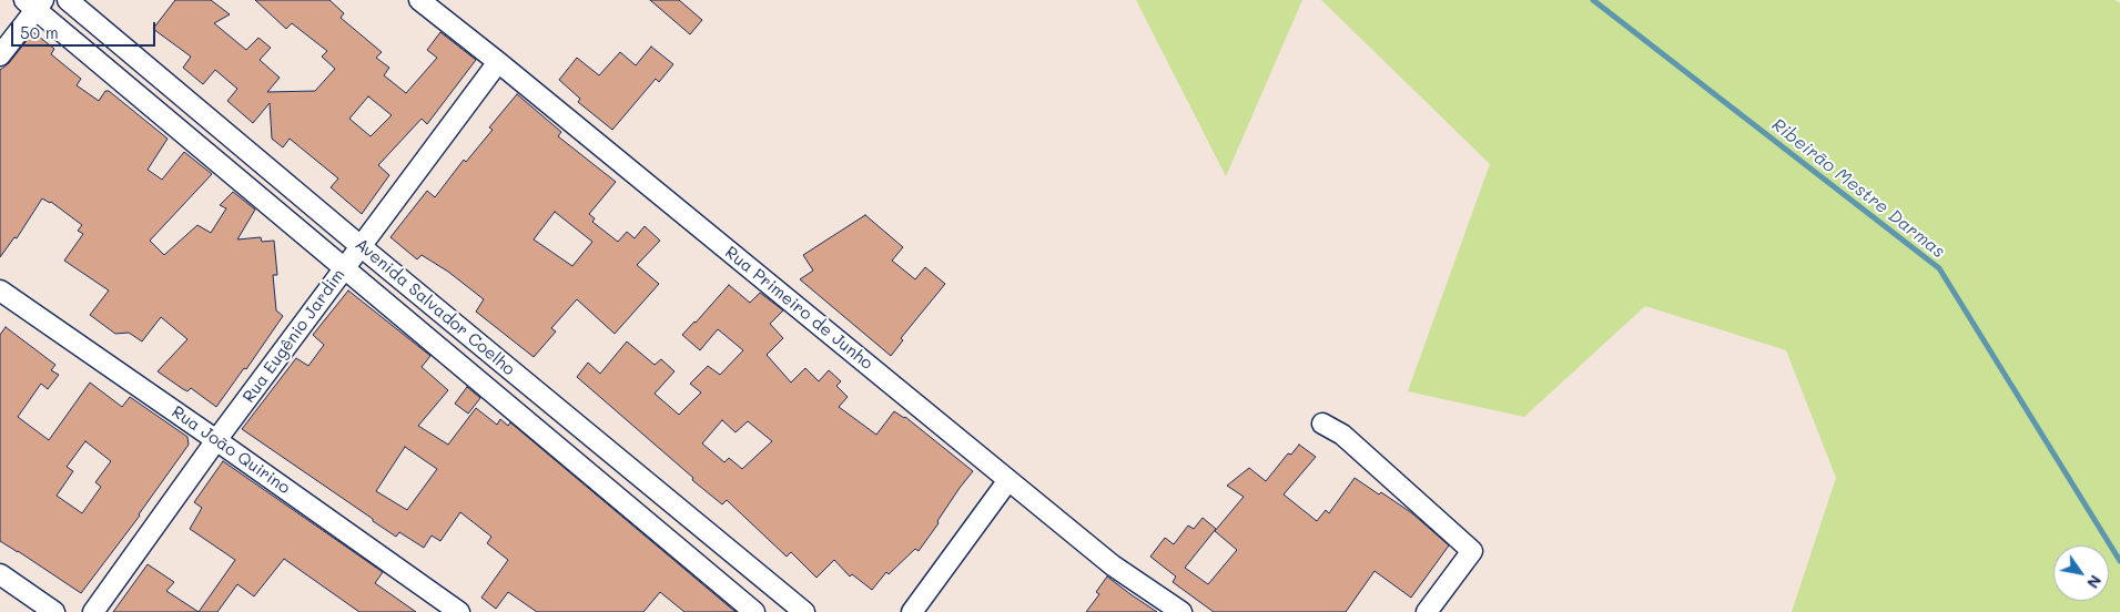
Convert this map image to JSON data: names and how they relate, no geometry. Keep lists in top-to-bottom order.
{
  "streets": {
    "street": [
      "Avenida Salvador Coelho",
      "Rua Primeiro de Junho",
      "Rua Eugênio Jardim",
      "Rua João Quirino"
    ]
  },
  "crossings": [
    ["Avenida Salvador Coelho", "Rua Eugênio Jardim"],
    ["Rua Primeiro de Junho", "Rua Eugênio Jardim"],
    ["Rua Eugênio Jardim", "Rua João Quirino"]
  ],
  "water": ["Ribeirão Mestre Darmas"],
  "scale_bar": "50 m",
  "north": "bottom right"
}
